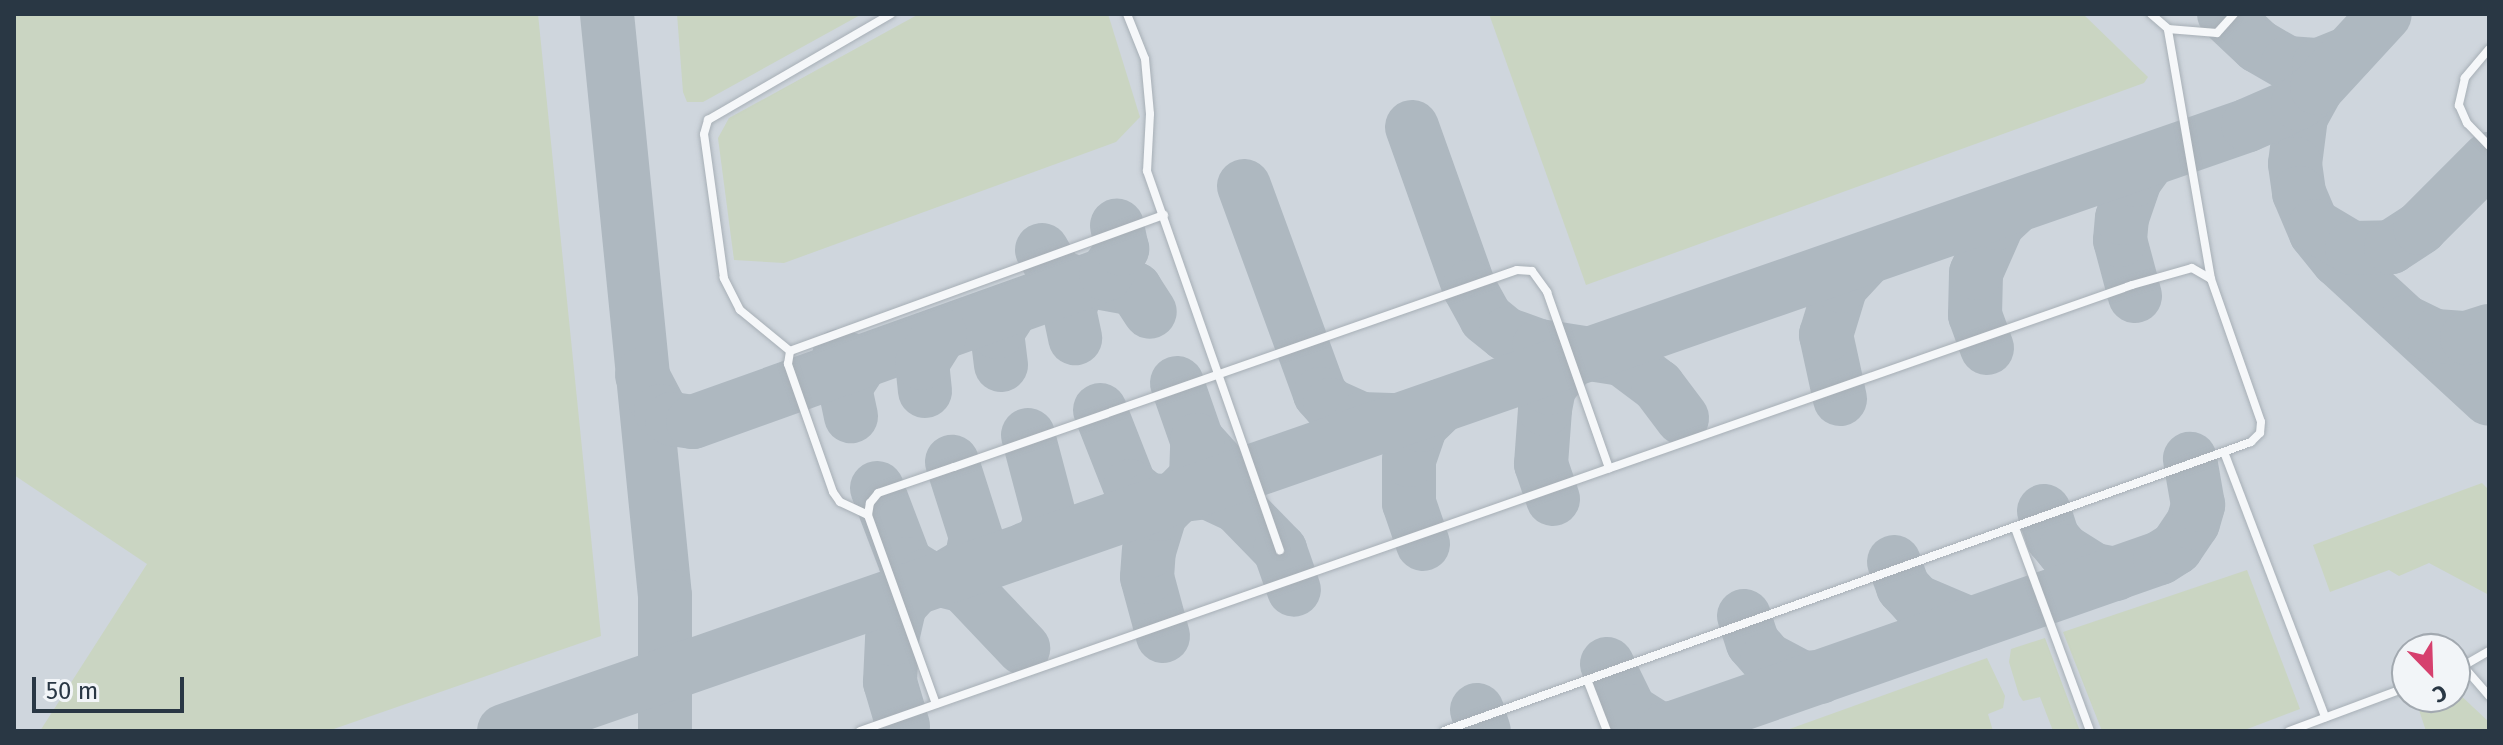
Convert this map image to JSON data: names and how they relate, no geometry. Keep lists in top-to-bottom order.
{
  "scale_bar": "50 m",
  "north": "bottom right"
}
